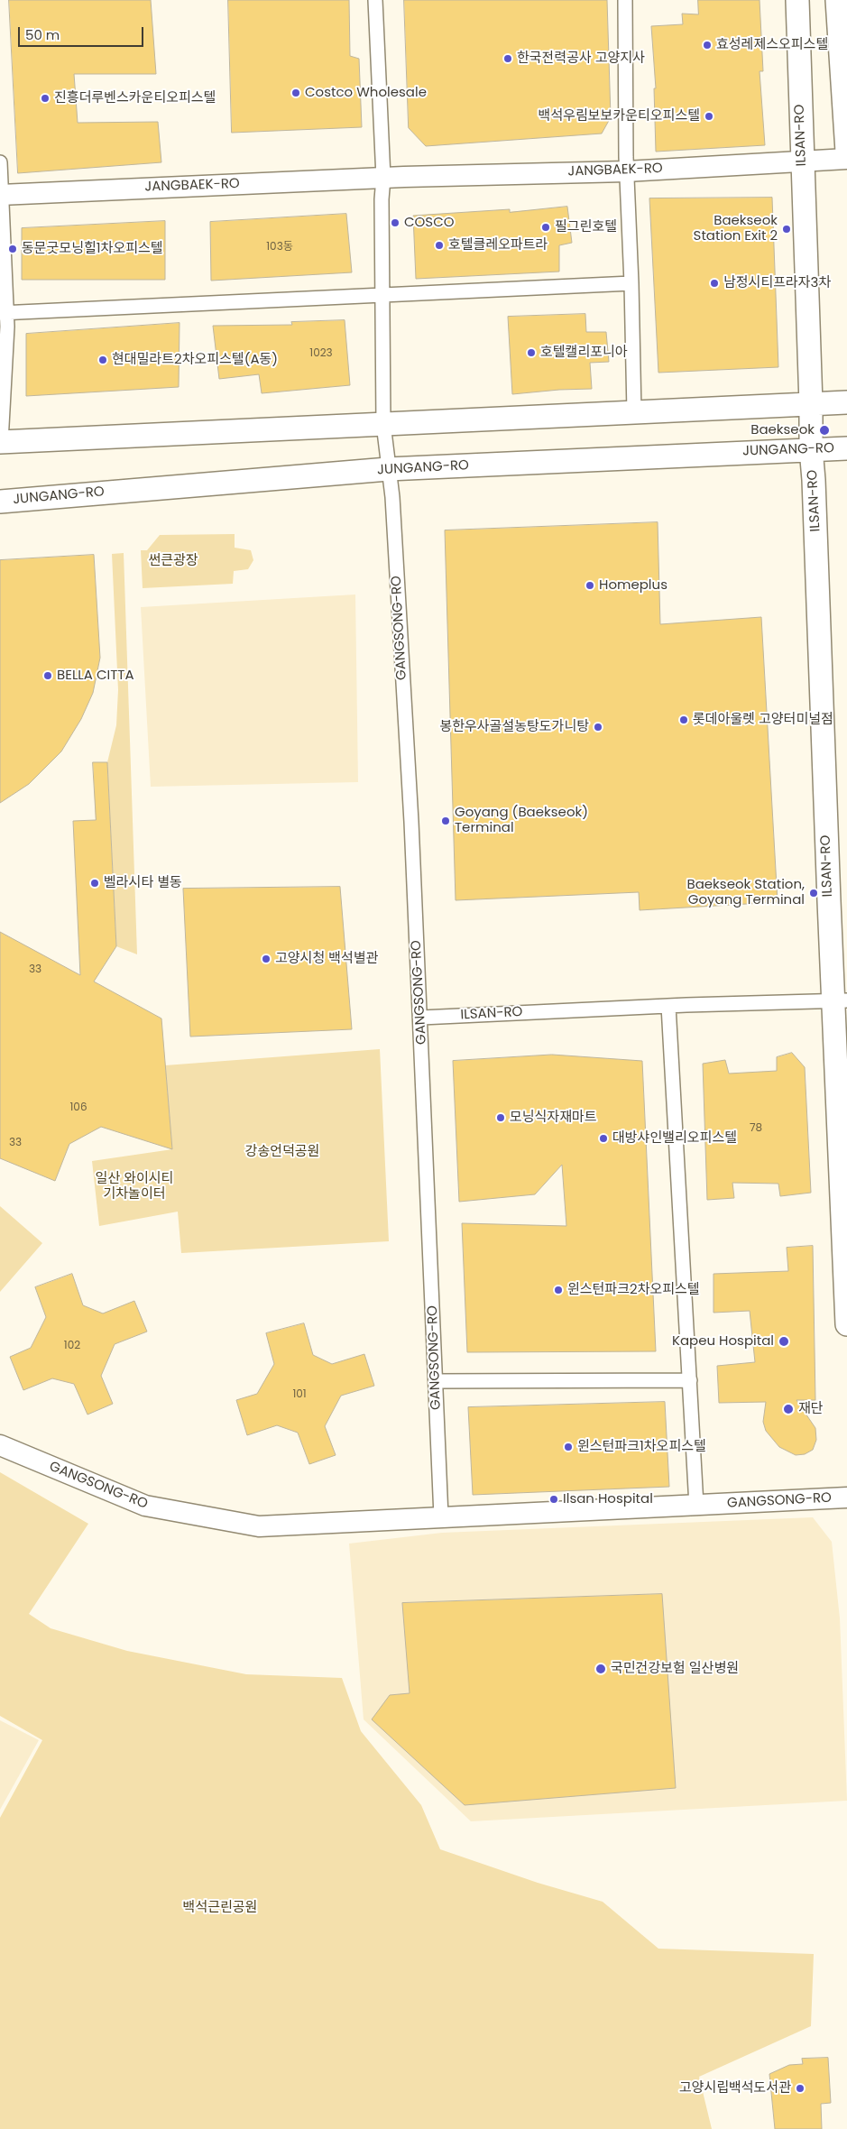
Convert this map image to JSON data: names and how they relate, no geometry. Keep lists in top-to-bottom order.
{
  "streets": {
    "main road": ["ILSAN-RO", "JUNGANG-RO"],
    "street": ["JANGBAEK-RO", "GANGSONG-RO"]
  },
  "crossings": [
    ["ILSAN-RO", "JANGBAEK-RO"],
    ["ILSAN-RO", "JUNGANG-RO"],
    ["ILSAN-RO", "GANGSONG-RO"],
    ["JUNGANG-RO", "GANGSONG-RO"]
  ],
  "parks": [
    "썬큰광장",
    "강송언덕공원",
    "일산 와이시티 기차놀이터",
    "백석근린공원"
  ],
  "places": [
    "효성레제스오피스텔",
    "한국전력공사 고양지사",
    "Costco Wholesale",
    "진흥더루벤스카운티오피스텔",
    "백석우림보보카운티오피스텔",
    "COSCO",
    "필그린호텔",
    "Baekseok Station Exit 2",
    "호텔클레오파트라",
    "동문굿모닝힐1차오피스텔",
    "남정시티프라자3차",
    "호텔캘리포니아",
    "현대밀라트2차오피스텔(A동)",
    "Baekseok",
    "Homeplus",
    "BELLA CITTA",
    "롯데아울렛 고양터미널점",
    "봉한우사골설농탕도가니탕",
    "Goyang (Baekseok) Terminal",
    "벨라시타 별동",
    "Baekseok Station, Goyang Terminal",
    "고양시청 백석별관",
    "모닝식자재마트",
    "대방샤인밸리오피스텔",
    "윈스턴파크2차오피스텔",
    "Kapeu Hospital",
    "재단",
    "윈스턴파크1차오피스텔",
    "Ilsan Hospital",
    "국민건강보험 일산병원",
    "고양시립백석도서관"
  ],
  "house_numbers": [
    "103동",
    "1023",
    "33",
    "106",
    "78",
    "33",
    "102",
    "101"
  ],
  "scale_bar": "50 m"
}
